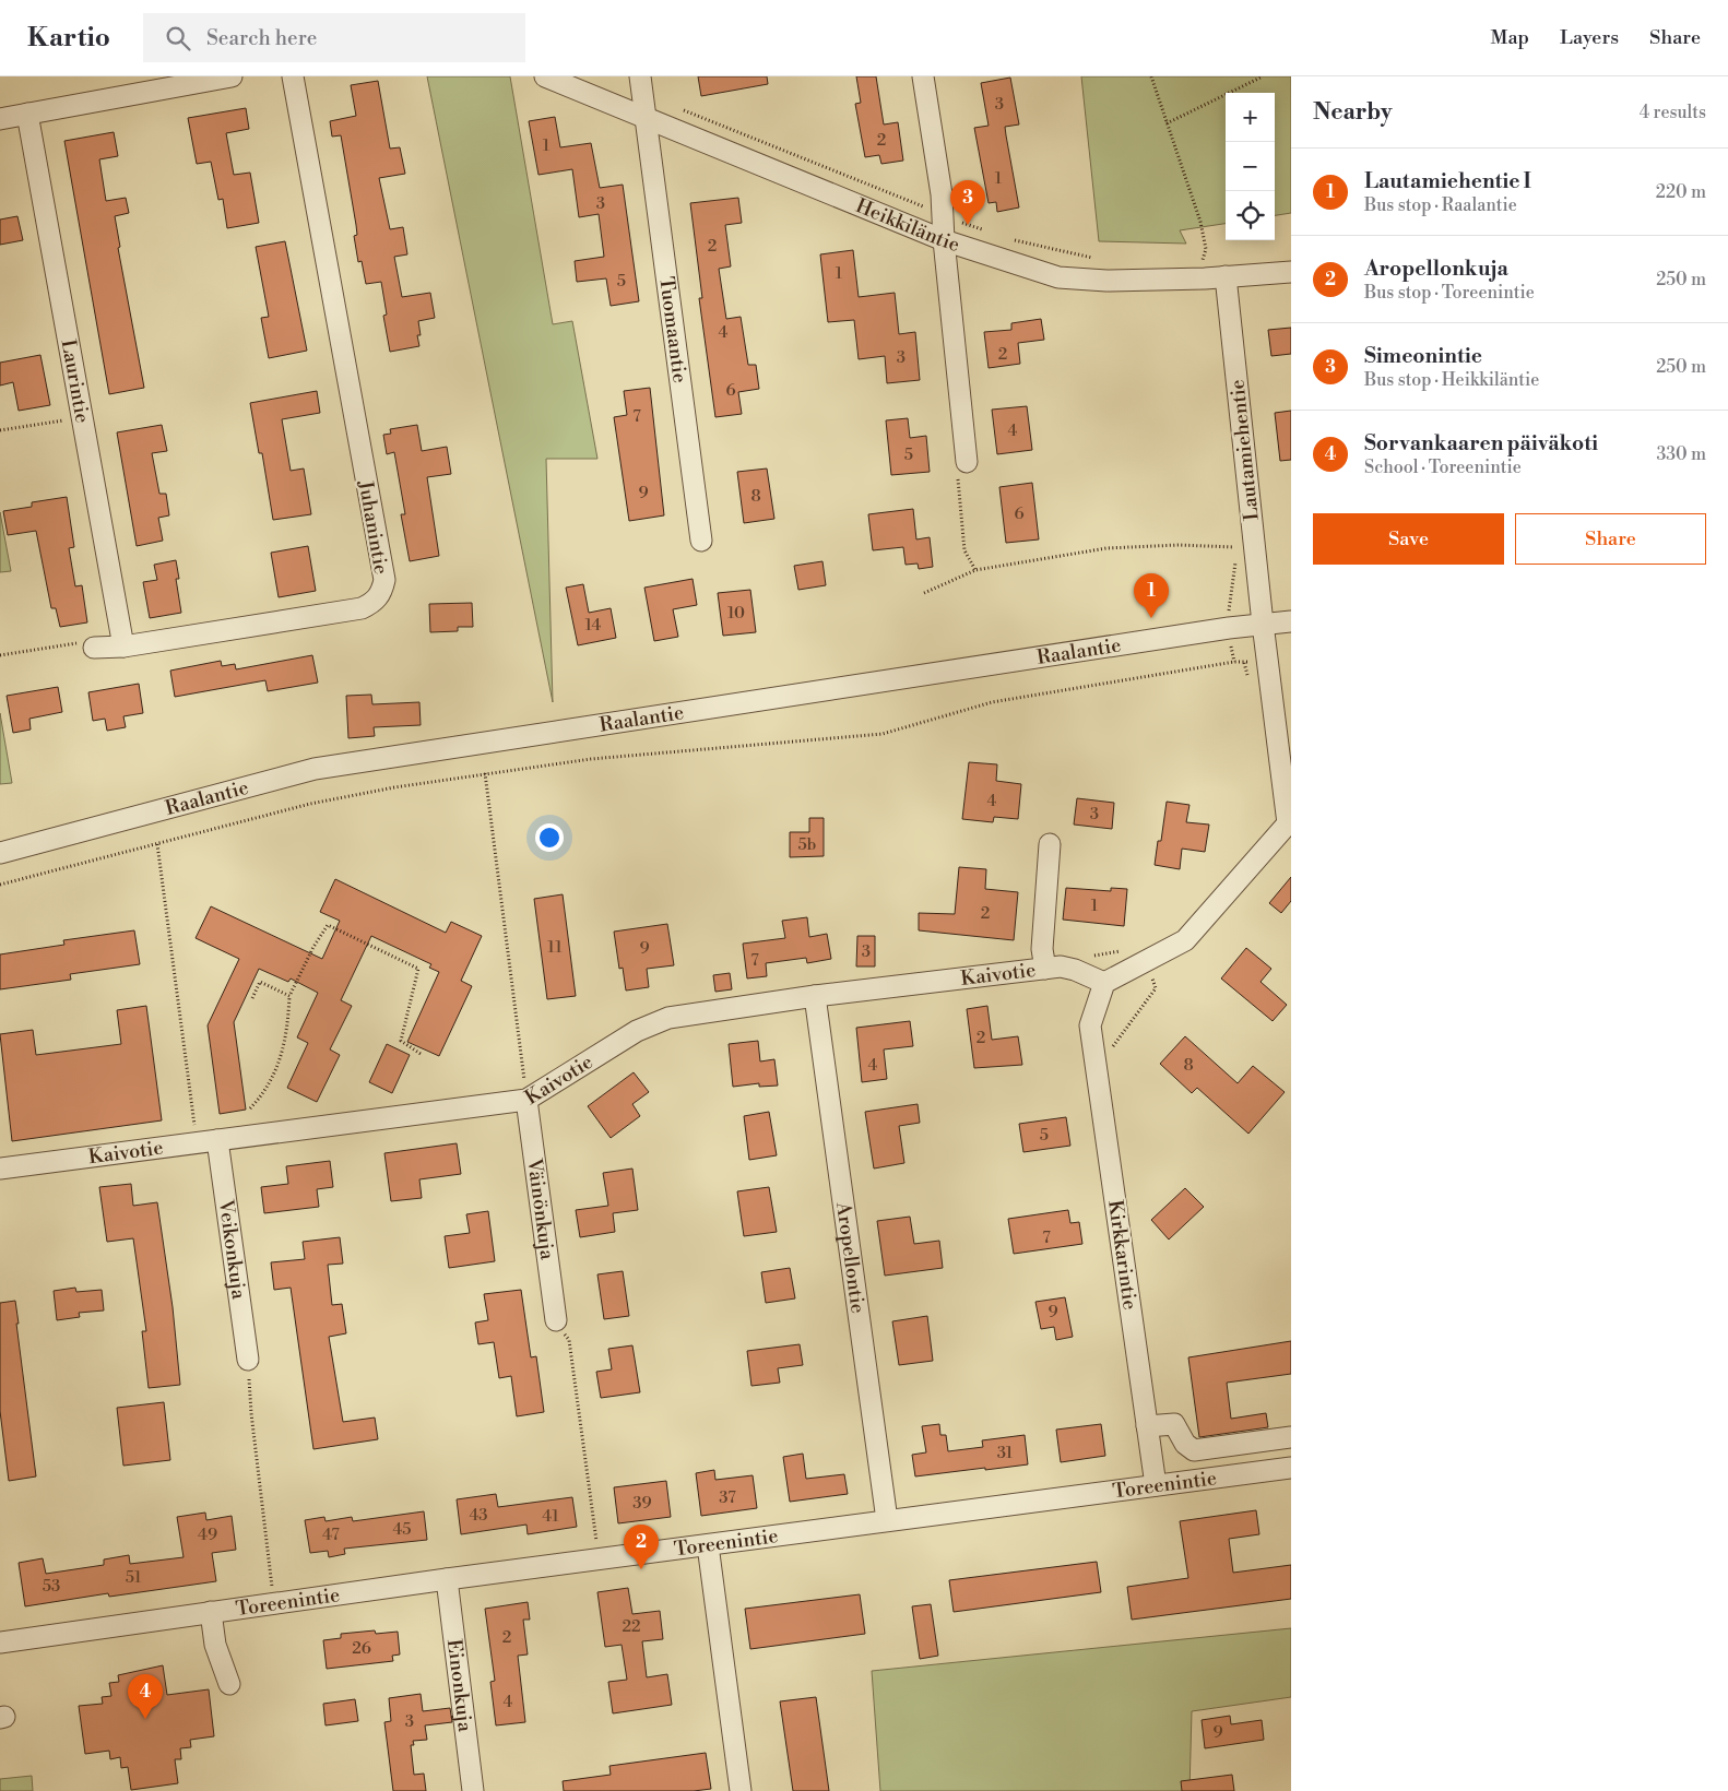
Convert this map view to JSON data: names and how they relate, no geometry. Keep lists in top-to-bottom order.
{
  "streets": {
    "street": [
      "Heikkiläntie",
      "Tuomaantie",
      "Laurintie",
      "Lautamiehentie",
      "Juhanintie",
      "Raalantie",
      "Kaivotie",
      "Väinönkuja",
      "Veikonkuja",
      "Kirkkarintie",
      "Aropellontie",
      "Toreenintie",
      "Einonkuja"
    ]
  },
  "crossings": [
    ["Heikkiläntie", "Tuomaantie"],
    ["Heikkiläntie", "Lautamiehentie"],
    ["Laurintie", "Juhanintie"],
    ["Lautamiehentie", "Raalantie"],
    ["Kaivotie", "Väinönkuja"],
    ["Kaivotie", "Veikonkuja"],
    ["Kaivotie", "Kirkkarintie"],
    ["Kaivotie", "Aropellontie"],
    ["Kirkkarintie", "Toreenintie"],
    ["Aropellontie", "Toreenintie"],
    ["Toreenintie", "Einonkuja"]
  ],
  "house_numbers": [
    "3",
    "2",
    "1",
    "1",
    "3",
    "2",
    "1",
    "5",
    "4",
    "2",
    "3",
    "6",
    "7",
    "4",
    "5",
    "9",
    "8",
    "6",
    "10",
    "14",
    "4",
    "3",
    "5b",
    "1",
    "2",
    "11",
    "9",
    "3",
    "7",
    "2",
    "4",
    "8",
    "5",
    "7",
    "9",
    "31",
    "37",
    "39",
    "43",
    "41",
    "45",
    "49",
    "47",
    "51",
    "53",
    "22",
    "2",
    "26",
    "4",
    "3",
    "9"
  ],
  "page": {
    "header": "Kartio",
    "search": "Search here",
    "nav": ["Map", "Layers", "Share"],
    "heading": ["Nearby", "4 results"],
    "map_buttons": ["+", "−"],
    "list": [
      {
        "mark": "1",
        "name": "Lautamiehentie I",
        "note": "Bus stop · Raalantie",
        "value": "220 m"
      },
      {
        "mark": "2",
        "name": "Aropellonkuja",
        "note": "Bus stop · Toreenintie",
        "value": "250 m"
      },
      {
        "mark": "3",
        "name": "Simeonintie",
        "note": "Bus stop · Heikkiläntie",
        "value": "250 m"
      },
      {
        "mark": "4",
        "name": "Sorvankaaren päiväkoti",
        "note": "School · Toreenintie",
        "value": "330 m"
      }
    ],
    "pins": [
      "3",
      "1",
      "2",
      "4"
    ],
    "buttons": ["Save", "Share"]
  }
}
